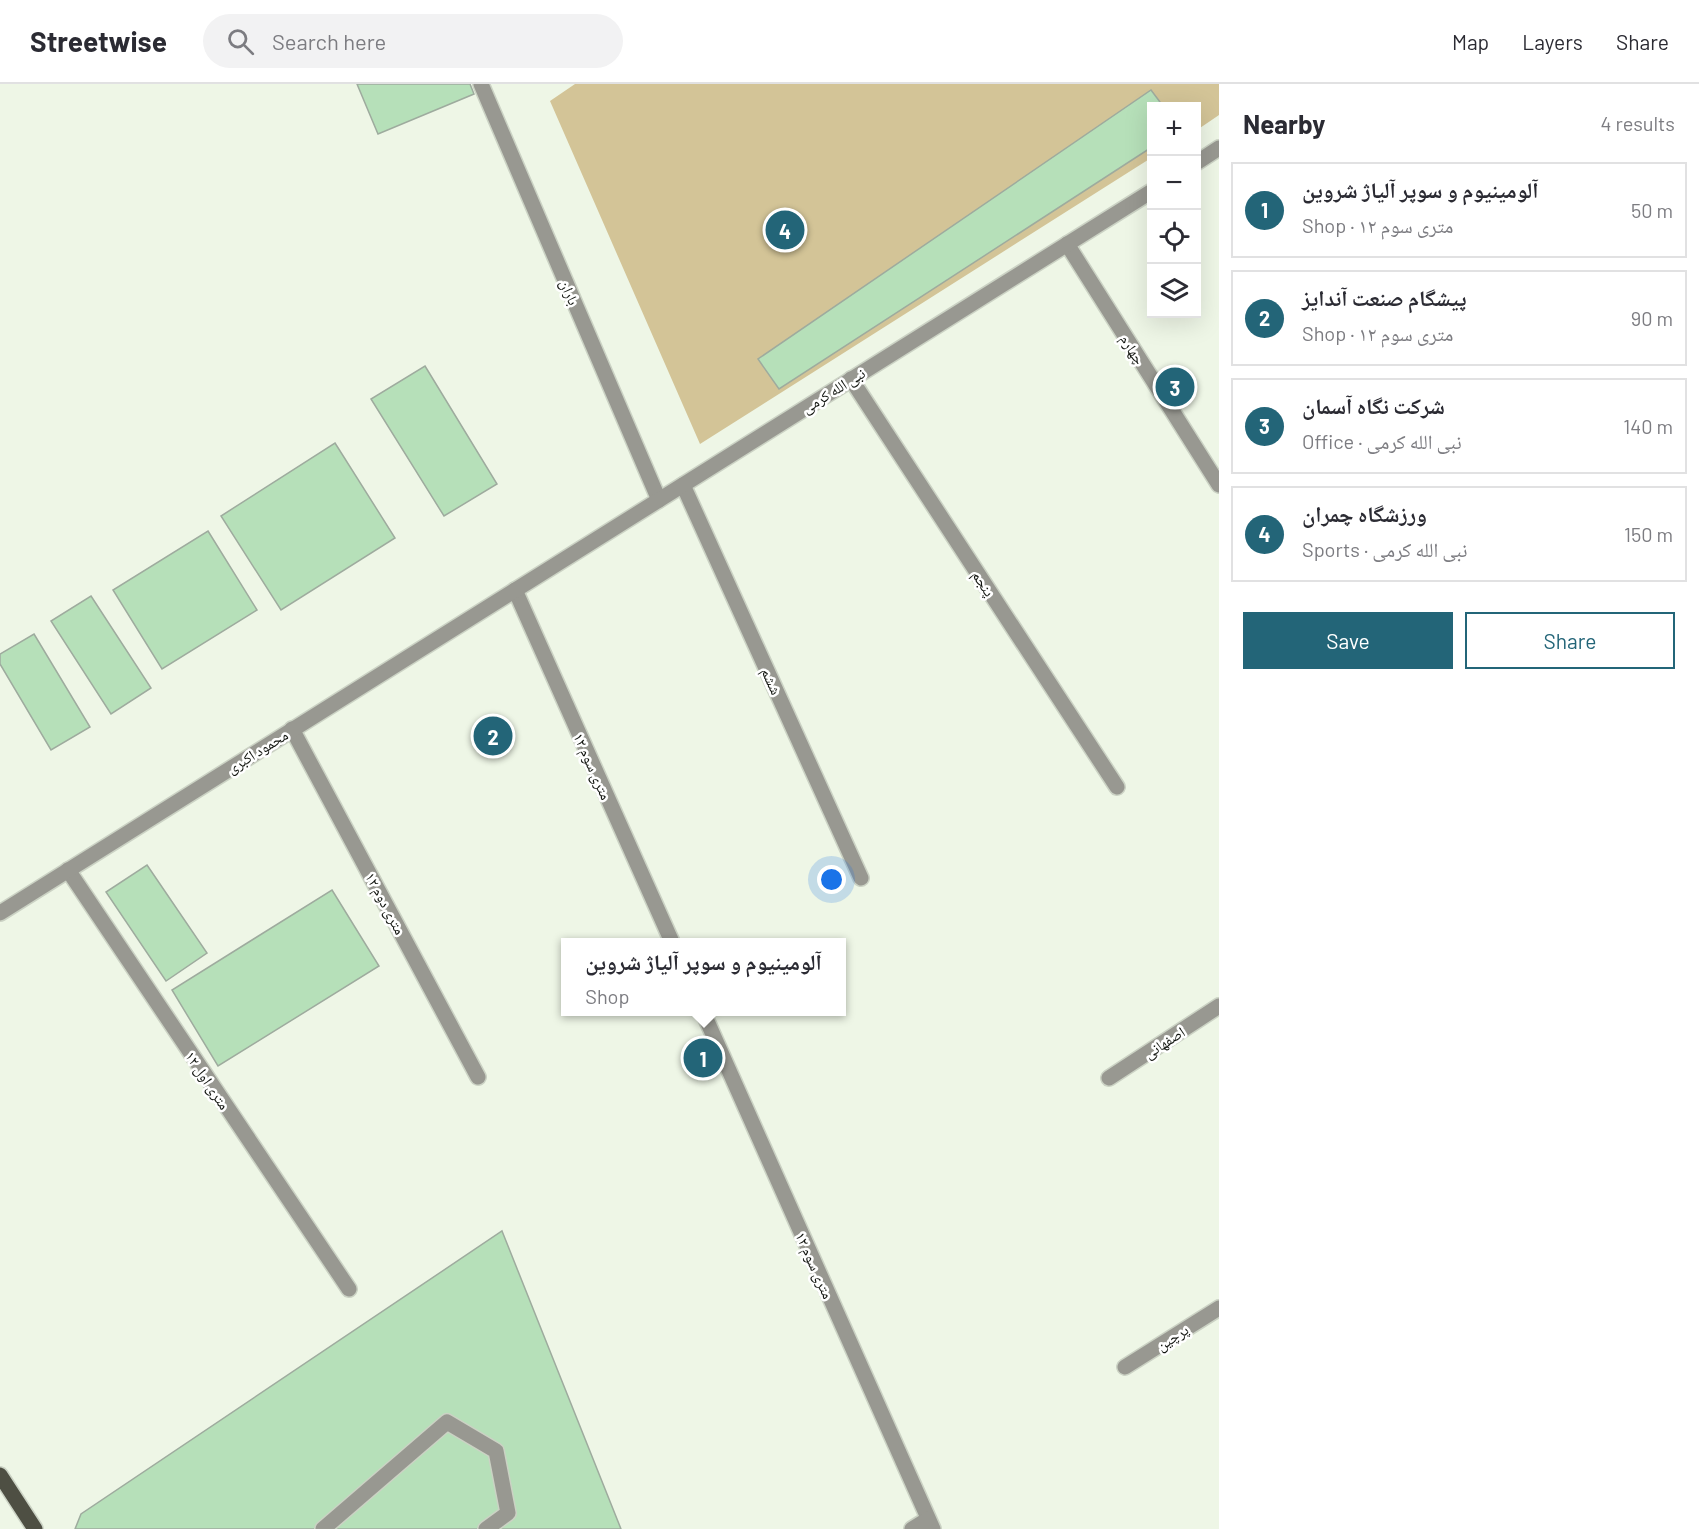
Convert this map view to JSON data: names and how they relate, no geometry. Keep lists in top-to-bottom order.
{
  "streets": {
    "street": [
      "باران",
      "چهارم",
      "نبی الله کرمی",
      "پنجم",
      "ششم",
      "محمود اکبری",
      "۱۲ متری سوم",
      "۱۲ متری دوم",
      "اصفهانی",
      "۱۲ متری اول",
      "پرچین"
    ]
  },
  "crossings": [
    ["باران", "نبی الله کرمی"],
    ["چهارم", "نبی الله کرمی"],
    ["نبی الله کرمی", "پنجم"],
    ["نبی الله کرمی", "ششم"],
    ["نبی الله کرمی", "محمود اکبری"],
    ["نبی الله کرمی", "۱۲ متری سوم"],
    ["محمود اکبری", "۱۲ متری سوم"],
    ["محمود اکبری", "۱۲ متری دوم"],
    ["محمود اکبری", "۱۲ متری اول"]
  ],
  "page": {
    "header": "Streetwise",
    "search": "Search here",
    "nav": ["Map", "Layers", "Share"],
    "heading": ["Nearby", "4 results"],
    "map_buttons": ["+", "−"],
    "list": [
      {
        "mark": "1",
        "name": "آلومینیوم و سوپر آلیاژ شروین",
        "note": "Shop · ۱۲ متری سوم",
        "value": "50 m"
      },
      {
        "mark": "2",
        "name": "پیشگام صنعت آندایز",
        "note": "Shop · ۱۲ متری سوم",
        "value": "90 m"
      },
      {
        "mark": "3",
        "name": "شرکت نگاه آسمان",
        "note": "Office · نبی الله کرمی",
        "value": "140 m"
      },
      {
        "mark": "4",
        "name": "ورزشگاه چمران",
        "note": "Sports · نبی الله کرمی",
        "value": "150 m"
      }
    ],
    "pins": [
      "4",
      "3",
      "2",
      "1"
    ],
    "buttons": ["Save", "Share"],
    "popup": ["آلومینیوم و سوپر آلیاژ شروین", "Shop"]
  }
}
